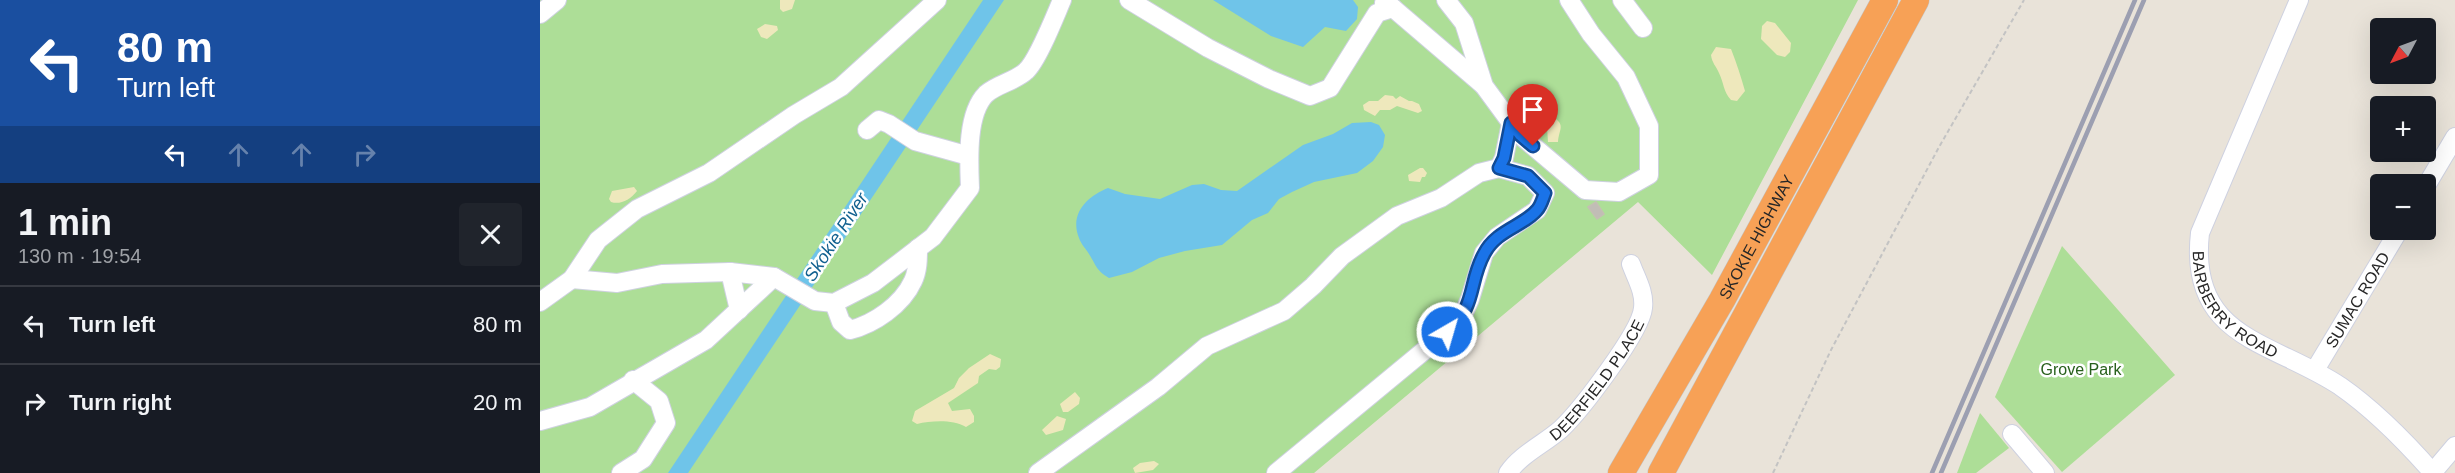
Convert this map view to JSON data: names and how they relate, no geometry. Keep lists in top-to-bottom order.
{
  "streets": {
    "highway": ["SKOKIE HIGHWAY"],
    "street": ["BARBERRY ROAD", "SUMAC ROAD", "DEERFIELD PLACE"]
  },
  "crossings": [
    ["BARBERRY ROAD", "SUMAC ROAD"]
  ],
  "water": ["Skokie River"],
  "parks": ["Grove Park"],
  "north": "bottom left",
  "page": {
    "turn": ["80 m", "Turn left"],
    "map_buttons": ["+", "−"],
    "heading": ["1 min", "130 m · 19:54"],
    "list": [
      {
        "name": "Turn left",
        "value": "80 m"
      },
      {
        "name": "Turn right",
        "value": "20 m"
      }
    ]
  }
}
